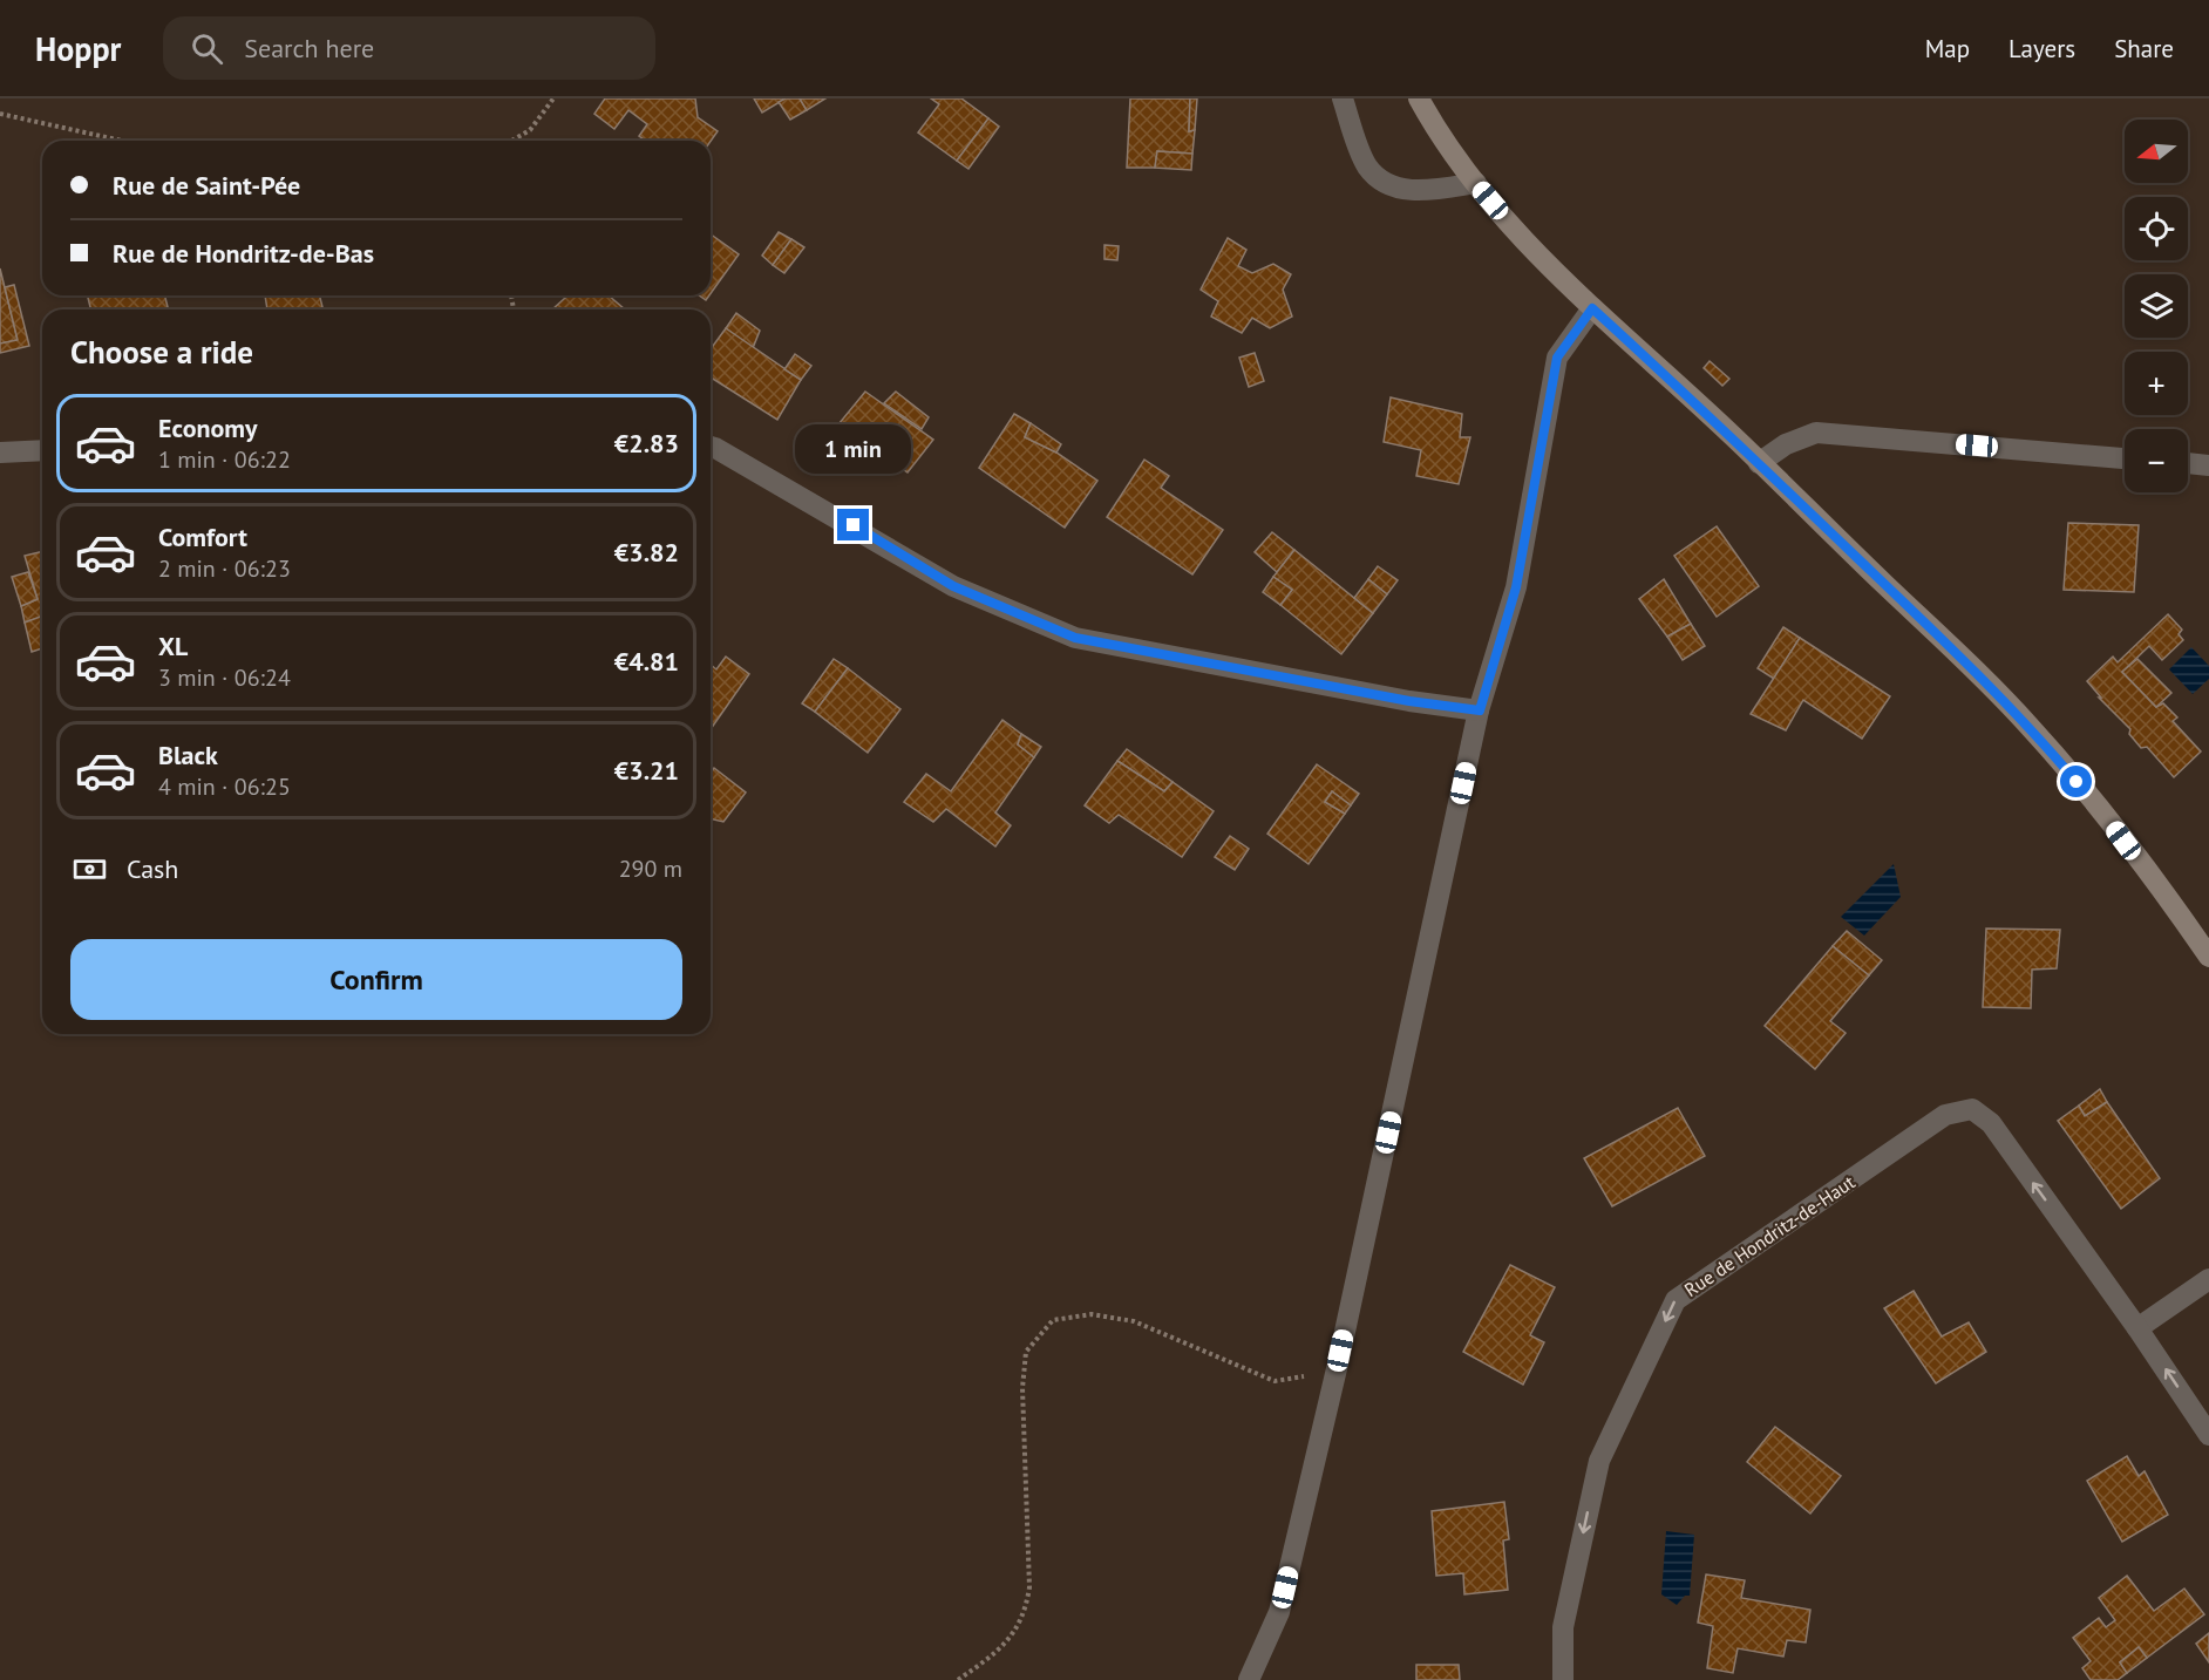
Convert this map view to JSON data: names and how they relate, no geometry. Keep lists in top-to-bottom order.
{
  "streets": {
    "street": ["Rue de Hondritz-de-Haut"]
  },
  "north": "left",
  "page": {
    "header": "Hoppr",
    "search": "Search here",
    "nav": ["Map", "Layers", "Share"],
    "map_buttons": ["+", "−"],
    "banner": ["Rue de Saint-Pée", "Rue de Hondritz-de-Bas"],
    "heading": "Choose a ride",
    "list": [
      {
        "name": "Economy",
        "note": "1 min · 06:22",
        "value": "€2.83"
      },
      {
        "name": "Comfort",
        "note": "2 min · 06:23",
        "value": "€3.82"
      },
      {
        "name": "XL",
        "note": "3 min · 06:24",
        "value": "€4.81"
      },
      {
        "name": "Black",
        "note": "4 min · 06:25",
        "value": "€3.21"
      }
    ],
    "bubble": "1 min",
    "pay": ["Cash", "290 m"],
    "buttons": "Confirm"
  }
}
